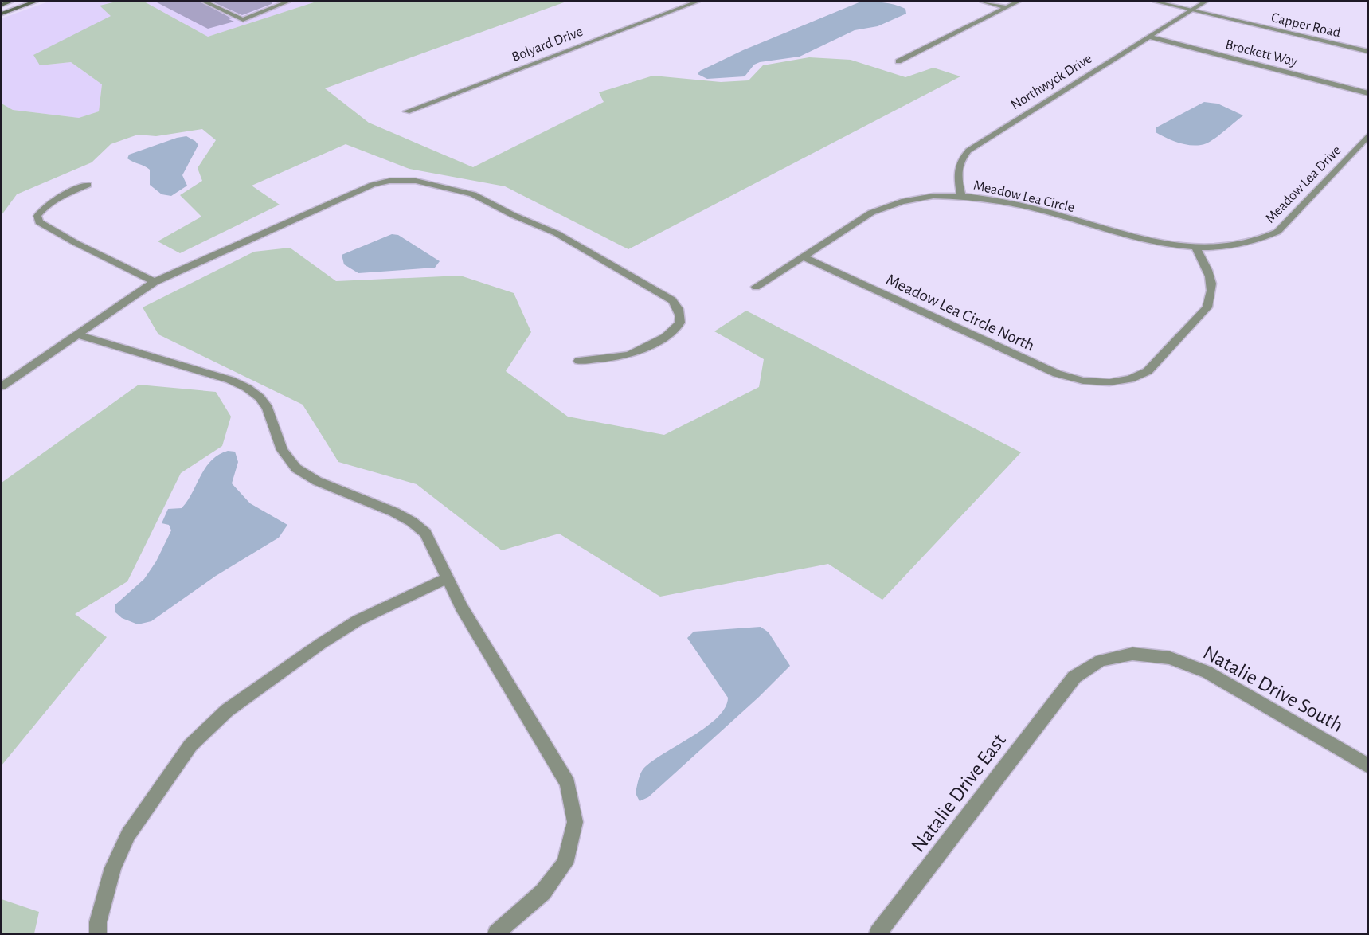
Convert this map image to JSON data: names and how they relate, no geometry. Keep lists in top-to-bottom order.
{
  "streets": {
    "street": [
      "Capper Road",
      "Bolyard Drive",
      "Brockett Way",
      "Northwyck Drive",
      "Meadow Lea Drive",
      "Meadow Lea Circle",
      "Meadow Lea Circle North",
      "Natalie Drive South",
      "Natalie Drive East"
    ]
  },
  "crossings": [
    ["Capper Road", "Northwyck Drive"],
    ["Brockett Way", "Northwyck Drive"],
    ["Northwyck Drive", "Meadow Lea Circle"],
    ["Meadow Lea Drive", "Meadow Lea Circle"],
    ["Meadow Lea Drive", "Meadow Lea Circle North"],
    ["Meadow Lea Circle", "Meadow Lea Circle North"],
    ["Natalie Drive South", "Natalie Drive East"]
  ]
}
